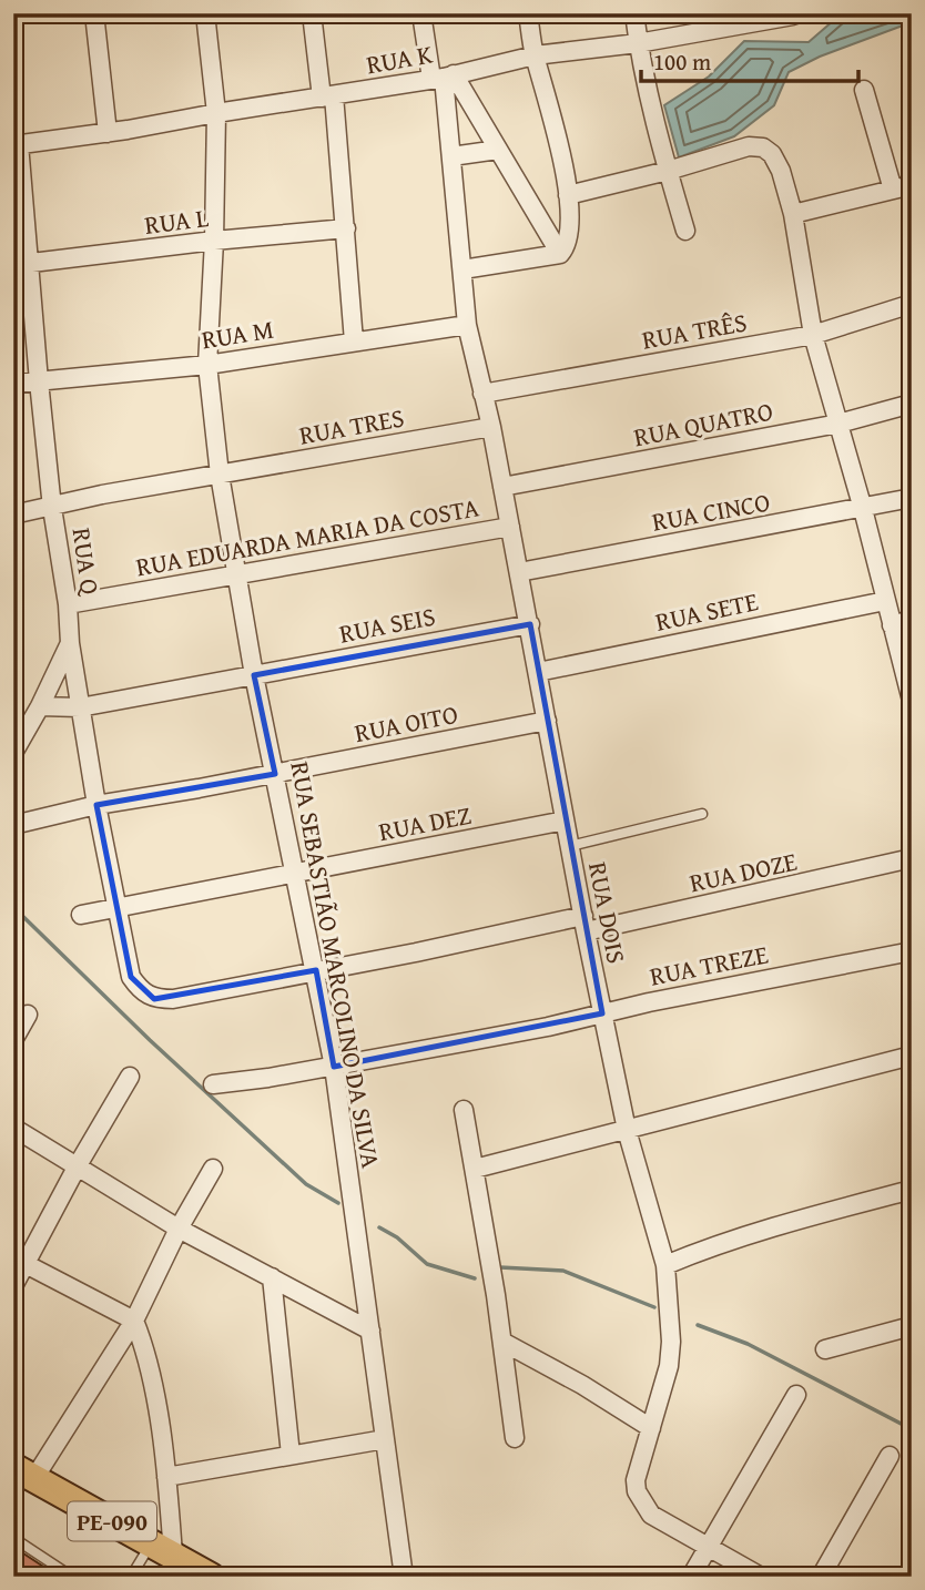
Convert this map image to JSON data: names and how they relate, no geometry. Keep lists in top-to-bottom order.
{
  "streets": {
    "main road": ["PE-090"],
    "street": [
      "RUA K",
      "RUA L",
      "RUA TRÊS",
      "RUA M",
      "RUA QUATRO",
      "RUA TRES",
      "RUA CINCO",
      "RUA EDUARDA MARIA DA COSTA",
      "RUA Q",
      "RUA SETE",
      "RUA SEIS",
      "RUA OITO",
      "RUA DEZ",
      "RUA DOZE",
      "RUA DOIS",
      "RUA SEBASTIÃO MARCOLINO DA SILVA",
      "RUA TREZE"
    ]
  },
  "crossings": [
    ["RUA K", "RUA Q"],
    ["RUA K", "RUA DOIS"],
    ["RUA K", "RUA SEBASTIÃO MARCOLINO DA SILVA"],
    ["RUA L", "RUA Q"],
    ["RUA L", "RUA SEBASTIÃO MARCOLINO DA SILVA"],
    ["RUA TRÊS", "RUA DOIS"],
    ["RUA M", "RUA Q"],
    ["RUA M", "RUA DOIS"],
    ["RUA M", "RUA SEBASTIÃO MARCOLINO DA SILVA"],
    ["RUA QUATRO", "RUA DOIS"],
    ["RUA TRES", "RUA Q"],
    ["RUA TRES", "RUA DOIS"],
    ["RUA TRES", "RUA SEBASTIÃO MARCOLINO DA SILVA"],
    ["RUA CINCO", "RUA DOIS"],
    ["RUA EDUARDA MARIA DA COSTA", "RUA Q"],
    ["RUA EDUARDA MARIA DA COSTA", "RUA DOIS"],
    ["RUA EDUARDA MARIA DA COSTA", "RUA SEBASTIÃO MARCOLINO DA SILVA"],
    ["RUA Q", "RUA SEIS"],
    ["RUA Q", "RUA OITO"],
    ["RUA Q", "RUA DEZ"],
    ["RUA Q", "RUA DOZE"],
    ["RUA SETE", "RUA DOIS"],
    ["RUA SEIS", "RUA DOIS"],
    ["RUA SEIS", "RUA SEBASTIÃO MARCOLINO DA SILVA"],
    ["RUA OITO", "RUA DOIS"],
    ["RUA OITO", "RUA SEBASTIÃO MARCOLINO DA SILVA"],
    ["RUA DEZ", "RUA DOIS"],
    ["RUA DEZ", "RUA SEBASTIÃO MARCOLINO DA SILVA"],
    ["RUA DOZE", "RUA DOIS"],
    ["RUA DOZE", "RUA SEBASTIÃO MARCOLINO DA SILVA"],
    ["RUA DOIS", "RUA TREZE"],
    ["RUA SEBASTIÃO MARCOLINO DA SILVA", "RUA TREZE"]
  ],
  "scale_bar": "100 m"
}
